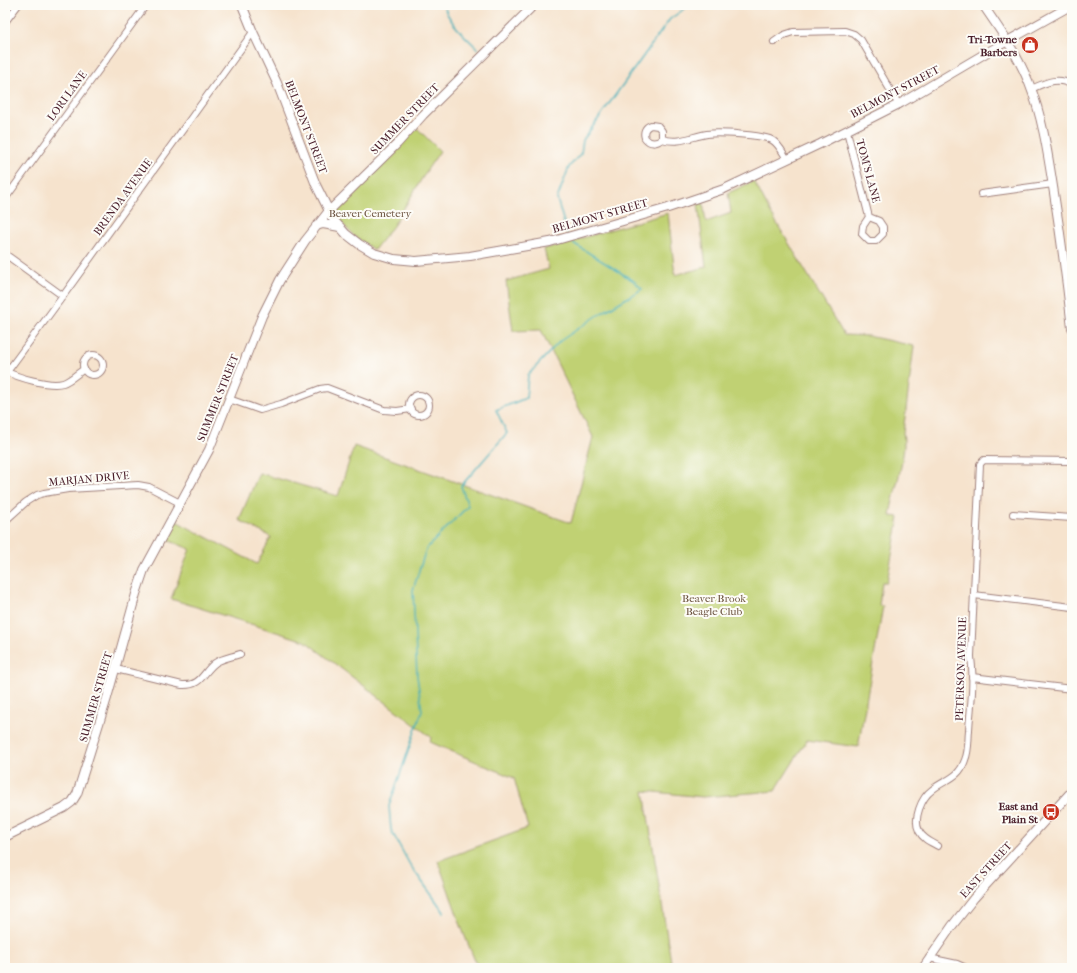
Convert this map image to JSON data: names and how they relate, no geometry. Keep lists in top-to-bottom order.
{
  "streets": {
    "main road": ["BELMONT STREET", "SUMMER STREET", "EAST STREET"],
    "street": [
      "LORI LANE",
      "TOM'S LANE",
      "BRENDA AVENUE",
      "MARJAN DRIVE",
      "PETERSON AVENUE"
    ]
  },
  "crossings": [
    ["BELMONT STREET", "SUMMER STREET"],
    ["BELMONT STREET", "TOM'S LANE"],
    ["BELMONT STREET", "BRENDA AVENUE"],
    ["SUMMER STREET", "MARJAN DRIVE"]
  ],
  "parks": ["Beaver Cemetery", "Beaver Brook Beagle Club"],
  "places": {
    "shop": ["Tri-Towne Barbers"],
    "bus stop": ["East and Plain St"]
  }
}
